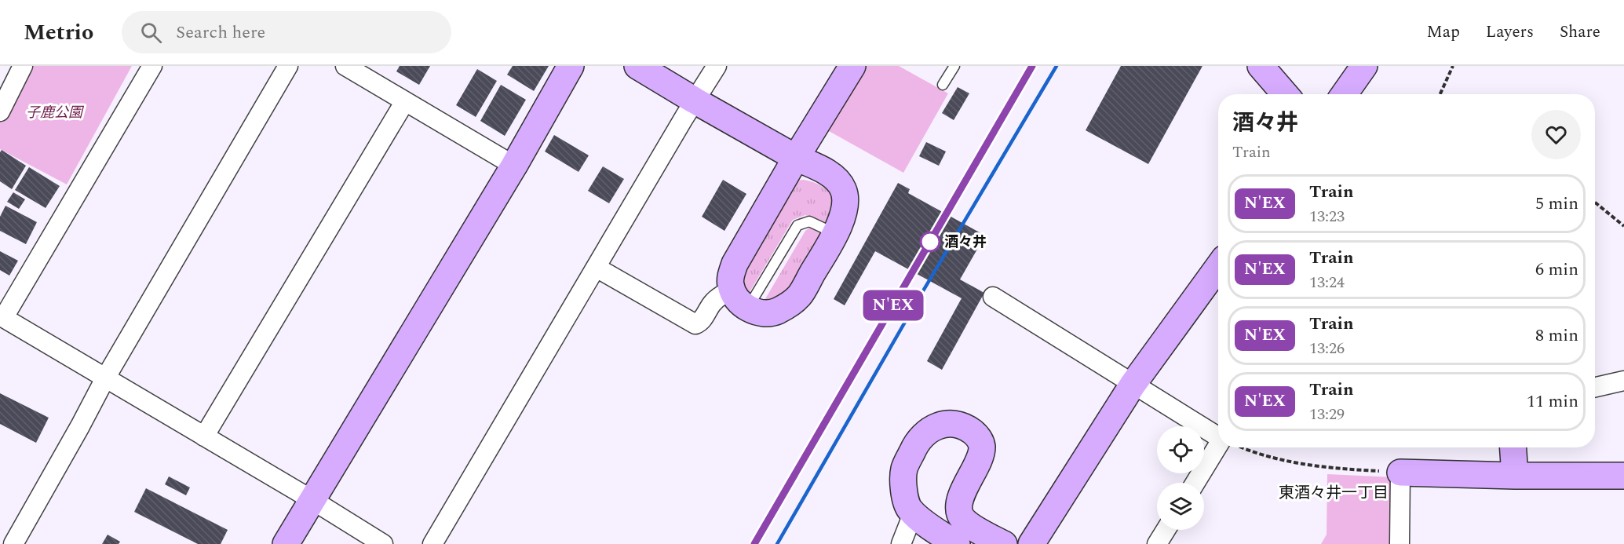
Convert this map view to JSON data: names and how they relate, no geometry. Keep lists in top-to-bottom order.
{
  "districts": ["東酒々井一丁目"],
  "parks": ["子鹿公園"],
  "places": ["酒々井"],
  "page": {
    "header": "Metrio",
    "search": "Search here",
    "nav": ["Map", "Layers", "Share"],
    "on_map": "N'EX",
    "heading": ["酒々井", "Train"],
    "list": [
      {
        "mark": "N'EX",
        "name": "Train",
        "note": "13:23",
        "value": "5 min"
      },
      {
        "mark": "N'EX",
        "name": "Train",
        "note": "13:24",
        "value": "6 min"
      },
      {
        "mark": "N'EX",
        "name": "Train",
        "note": "13:26",
        "value": "8 min"
      },
      {
        "mark": "N'EX",
        "name": "Train",
        "note": "13:29",
        "value": "11 min"
      }
    ]
  }
}
